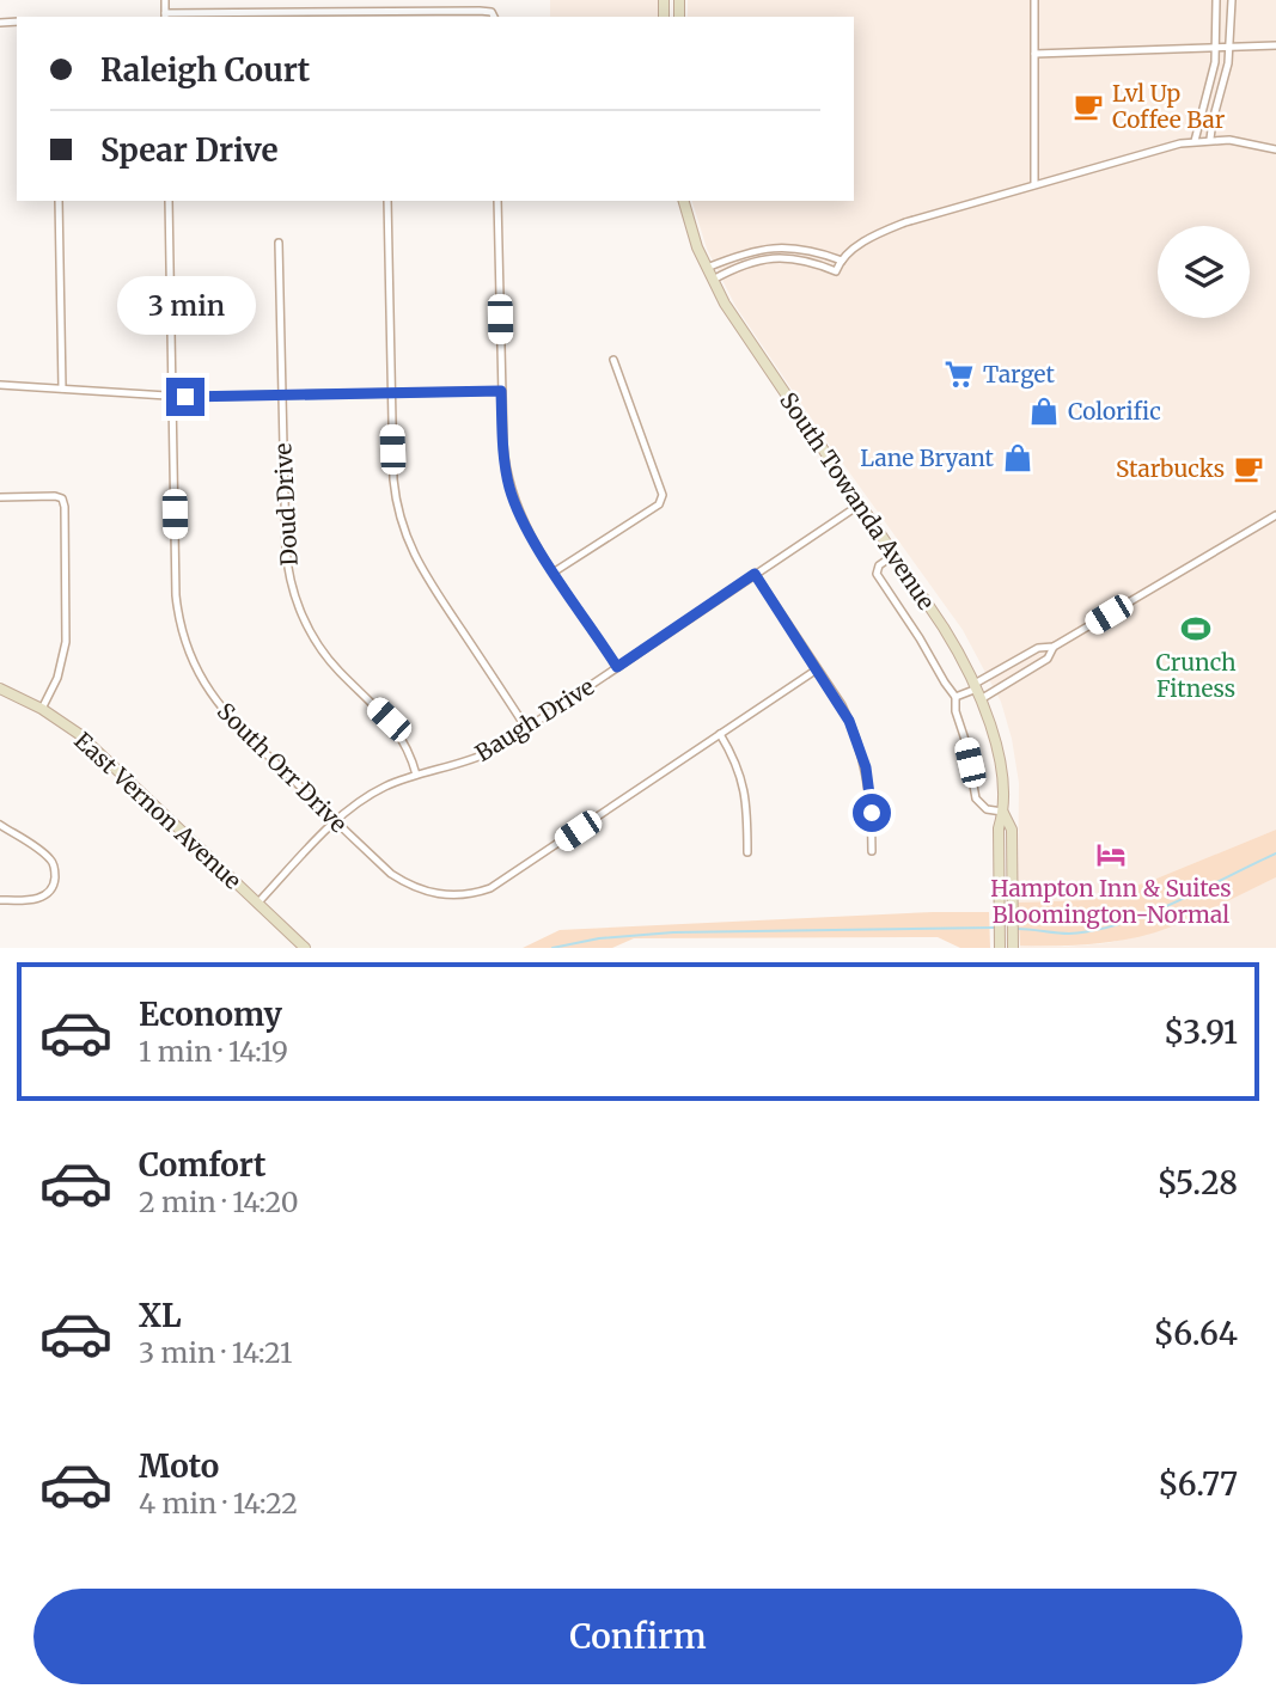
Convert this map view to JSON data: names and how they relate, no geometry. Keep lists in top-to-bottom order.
{
  "streets": {
    "main road": ["South Towanda Avenue", "East Vernon Avenue"],
    "street": ["Doud Drive", "Baugh Drive", "South Orr Drive"]
  },
  "crossings": [
    ["South Towanda Avenue", "Baugh Drive"],
    ["Doud Drive", "Baugh Drive"],
    ["Baugh Drive", "South Orr Drive"],
    ["Baugh Drive", "East Vernon Avenue"]
  ],
  "places": {
    "cafe": ["Lvl Up Coffee Bar", "Starbucks"],
    "supermarket": ["Target"],
    "shop": ["Colorific", "Lane Bryant"],
    "sports": ["Crunch Fitness"],
    "hotel": ["Hampton Inn & Suites Bloomington-Normal"]
  },
  "page": {
    "banner": ["Raleigh Court", "Spear Drive"],
    "bubble": "3 min",
    "list": [
      {
        "name": "Economy",
        "note": "1 min · 14:19",
        "value": "$3.91"
      },
      {
        "name": "Comfort",
        "note": "2 min · 14:20",
        "value": "$5.28"
      },
      {
        "name": "XL",
        "note": "3 min · 14:21",
        "value": "$6.64"
      },
      {
        "name": "Moto",
        "note": "4 min · 14:22",
        "value": "$6.77"
      }
    ],
    "buttons": "Confirm"
  }
}
